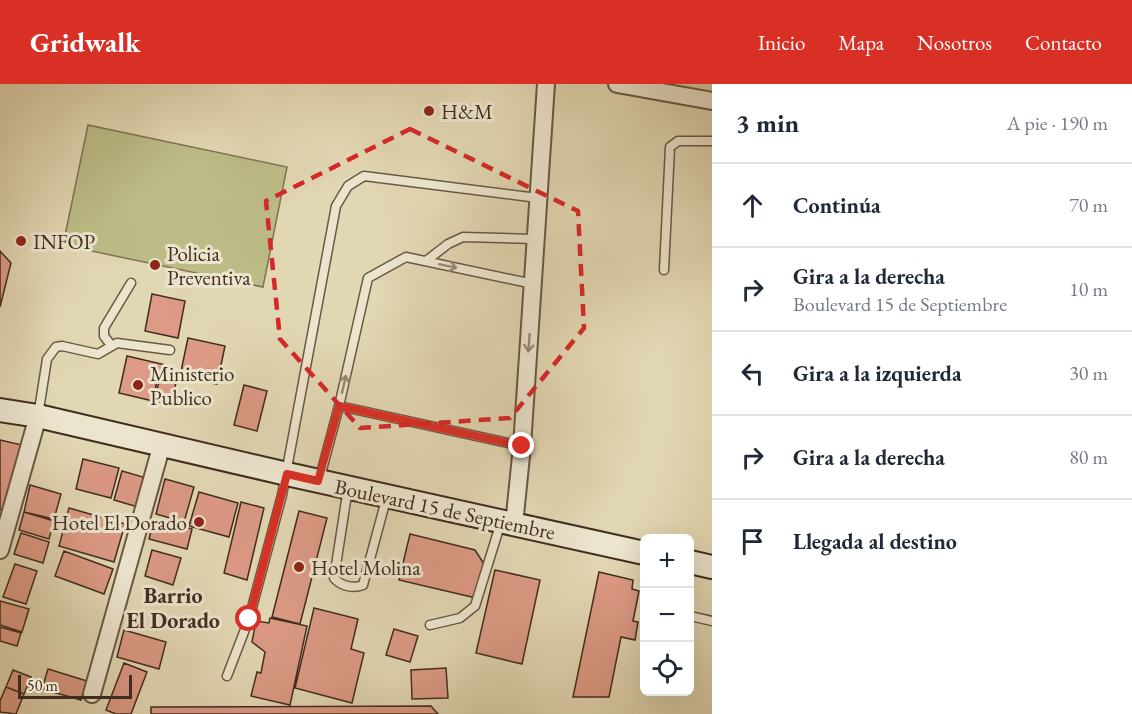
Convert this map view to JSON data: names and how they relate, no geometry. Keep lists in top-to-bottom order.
{
  "streets": {
    "street": ["Boulevard 15 de Septiembre"]
  },
  "districts": ["Barrio El Dorado"],
  "places": [
    "H&M",
    "INFOP",
    "Policia Preventiva",
    "Ministerio Publico",
    "Hotel El Dorado",
    "Hotel Molina"
  ],
  "scale_bar": "50 m",
  "page": {
    "header": "Gridwalk",
    "nav": [
      "Inicio",
      "Mapa",
      "Nosotros",
      "Contacto"
    ],
    "heading": ["3 min", "A pie · 190 m"],
    "list": [
      ["Continúa", "70 m"],
      ["Gira a la derecha", "Boulevard 15 de Septiembre", "10 m"],
      ["Gira a la izquierda", "30 m"],
      ["Gira a la derecha", "80 m"],
      "Llegada al destino"
    ],
    "map_buttons": ["+", "−"],
    "scale": "50 m"
  }
}
